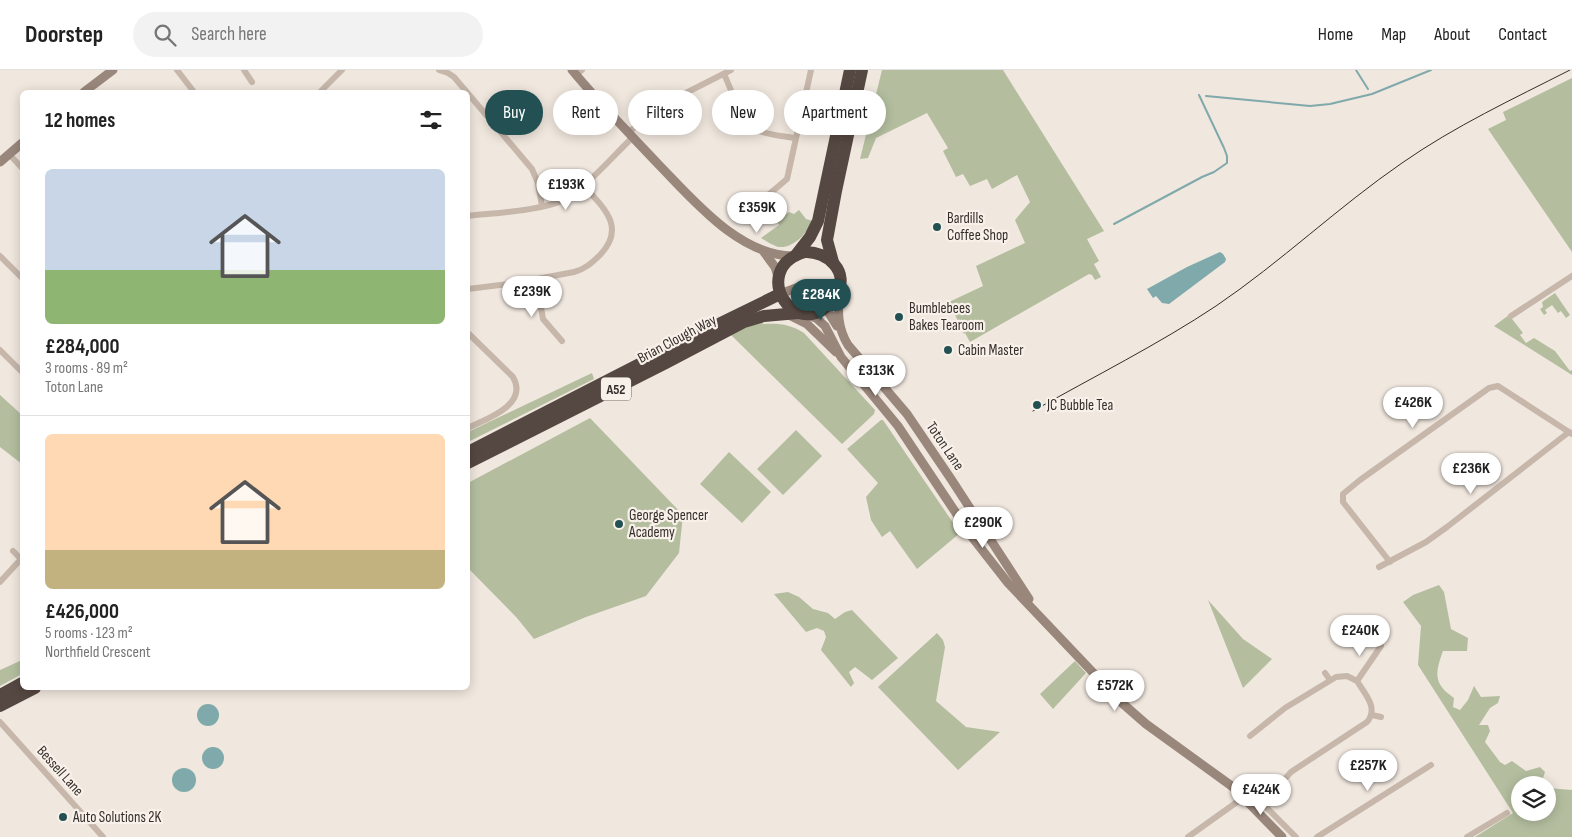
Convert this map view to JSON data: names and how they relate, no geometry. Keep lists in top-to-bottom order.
{
  "streets": {
    "highway": ["Brian Clough Way", "A52"],
    "main road": ["Toton Lane"],
    "street": ["Bessell Lane"]
  },
  "crossings": [
    ["Brian Clough Way", "Toton Lane"]
  ],
  "places": [
    "Bardills Coffee Shop",
    "Bumblebees Bakes Tearoom",
    "Cabin Master",
    "JC Bubble Tea",
    "George Spencer Academy",
    "Auto Solutions 2K"
  ],
  "page": {
    "header": "Doorstep",
    "search": "Search here",
    "nav": [
      "Home",
      "Map",
      "About",
      "Contact"
    ],
    "chip": [
      "Buy",
      "Rent",
      "Filters",
      "New",
      "Apartment"
    ],
    "heading": "12 homes",
    "list": [
      {
        "name": "£284,000",
        "note": "3 rooms · 89 m² · Toton Lane"
      },
      {
        "name": "£426,000",
        "note": "5 rooms · 123 m² · Northfield Crescent"
      }
    ],
    "price": [
      "£193K",
      "£359K",
      "£239K",
      "£284K",
      "£313K",
      "£426K",
      "£236K",
      "£290K",
      "£240K",
      "£572K",
      "£257K",
      "£424K"
    ]
  }
}
